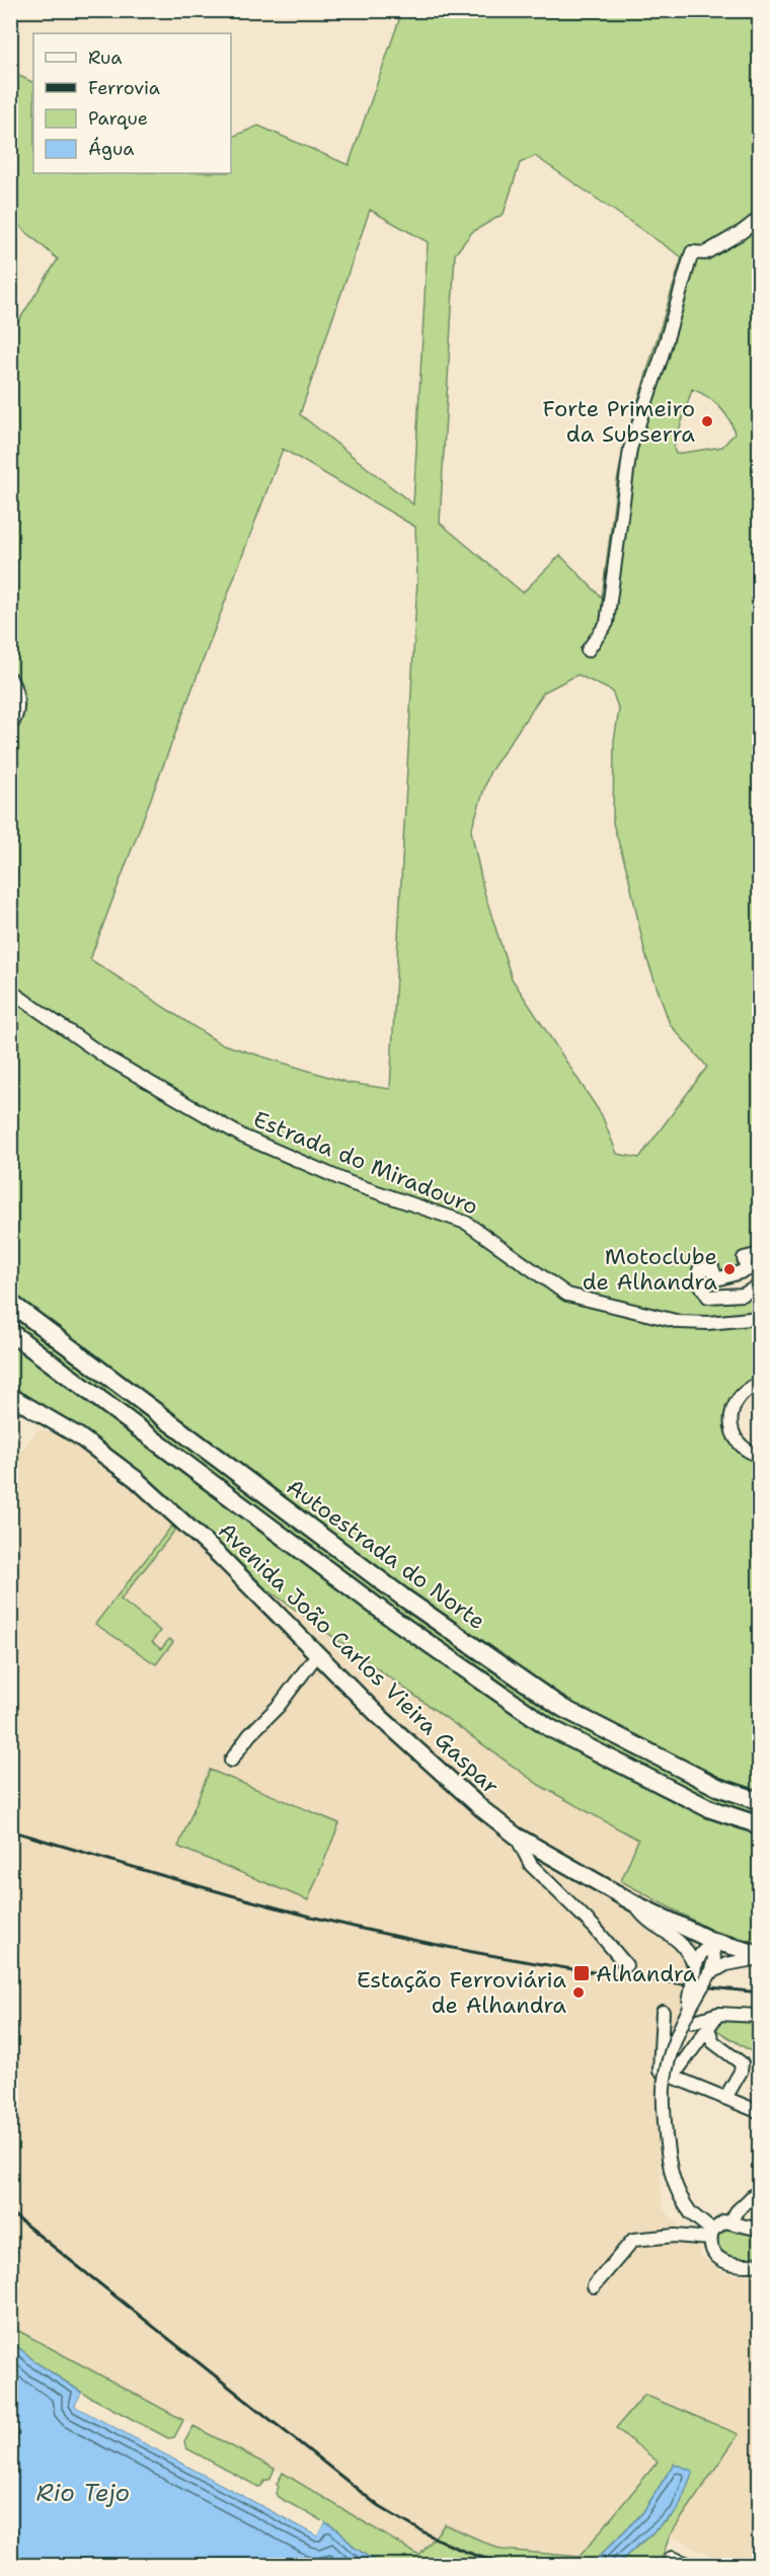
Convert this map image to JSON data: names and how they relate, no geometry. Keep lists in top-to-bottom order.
{
  "streets": {
    "highway": ["Autoestrada do Norte"],
    "main road": ["Avenida João Carlos Vieira Gaspar"],
    "street": ["Estrada do Miradouro"]
  },
  "water": ["Rio Tejo"],
  "places": {
    "other": ["Forte Primeiro da Subserra", "Motoclube de Alhandra", "Estação Ferroviária de Alhandra"],
    "transit": ["Alhandra"]
  },
  "legend": [
    "Rua",
    "Ferrovia",
    "Parque",
    "Água"
  ]
}
